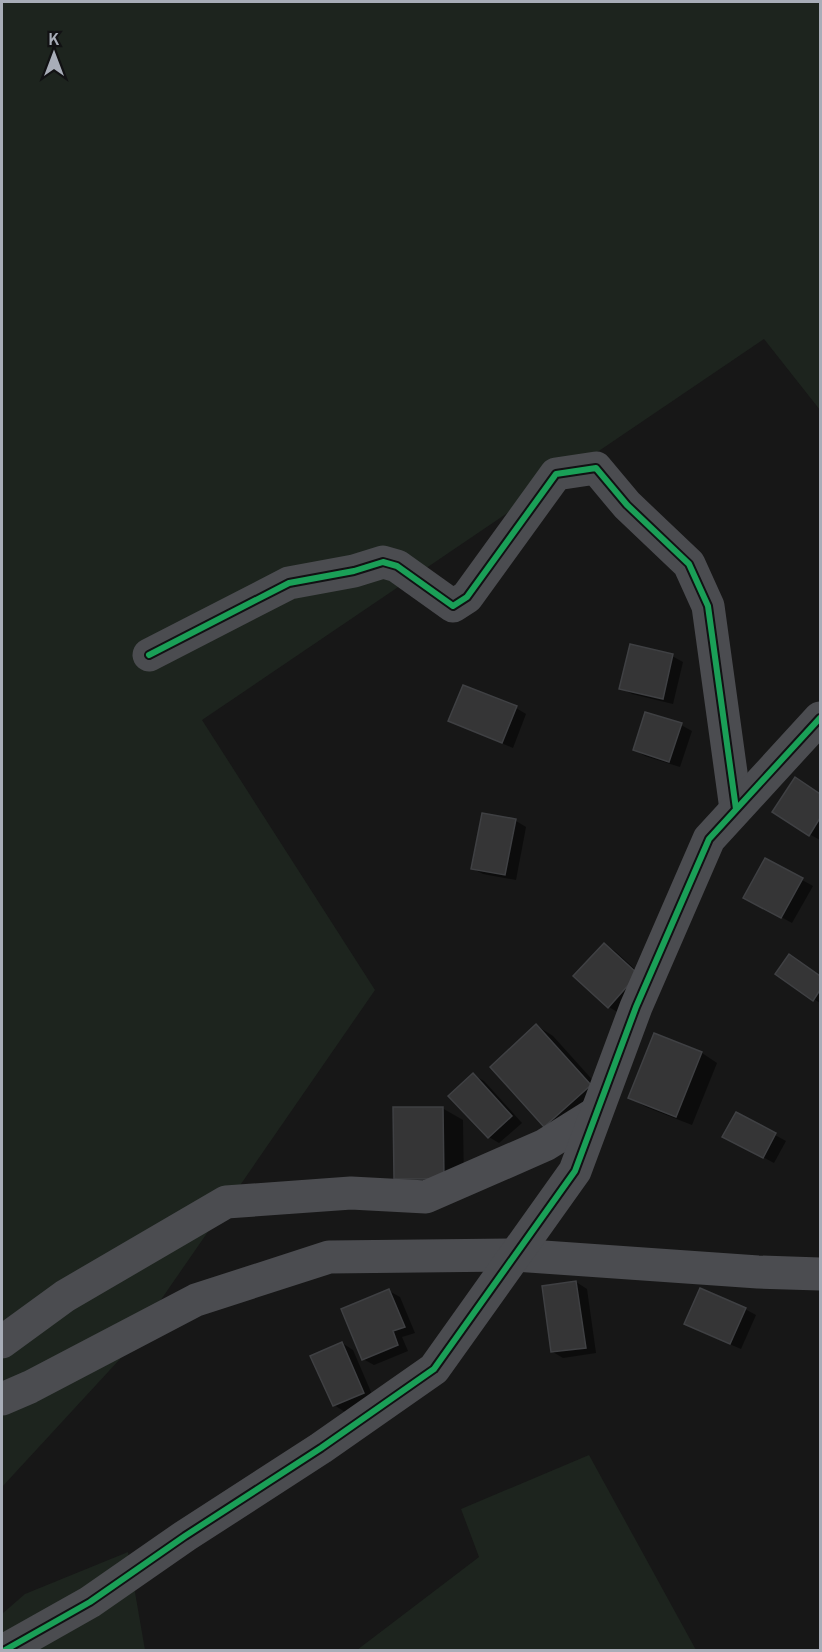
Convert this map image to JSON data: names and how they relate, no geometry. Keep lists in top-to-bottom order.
{
  "north": "top"
}
